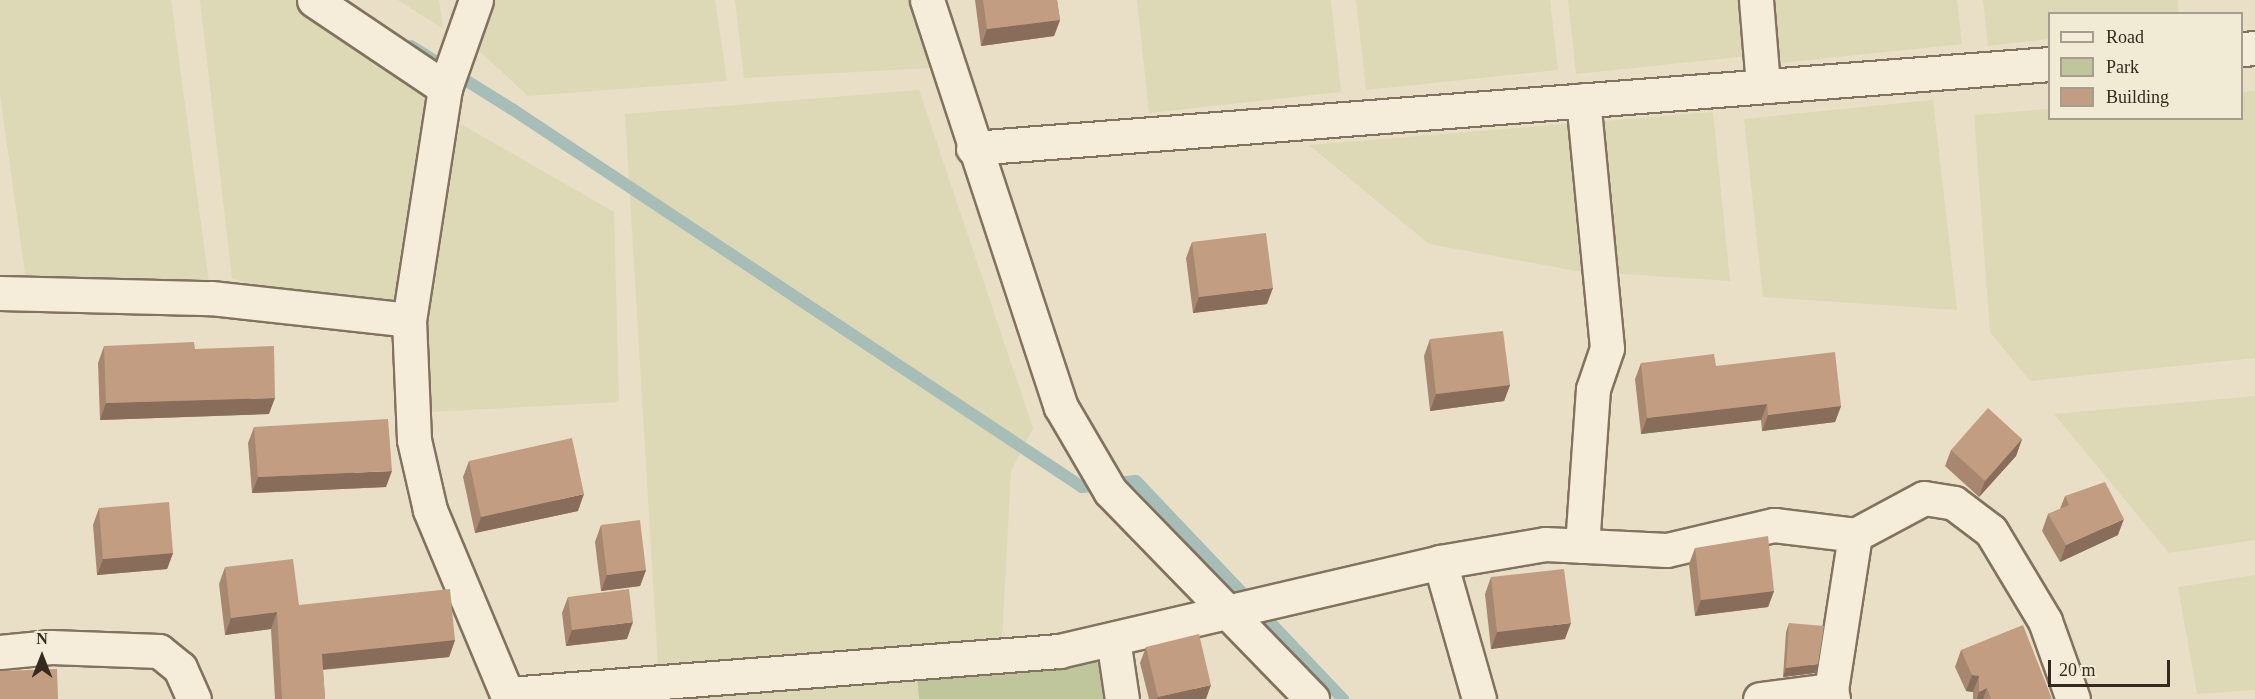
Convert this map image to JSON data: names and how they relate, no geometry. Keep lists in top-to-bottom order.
{
  "legend": ["Road", "Park", "Building"],
  "scale_bar": "20 m",
  "north": "top"
}
